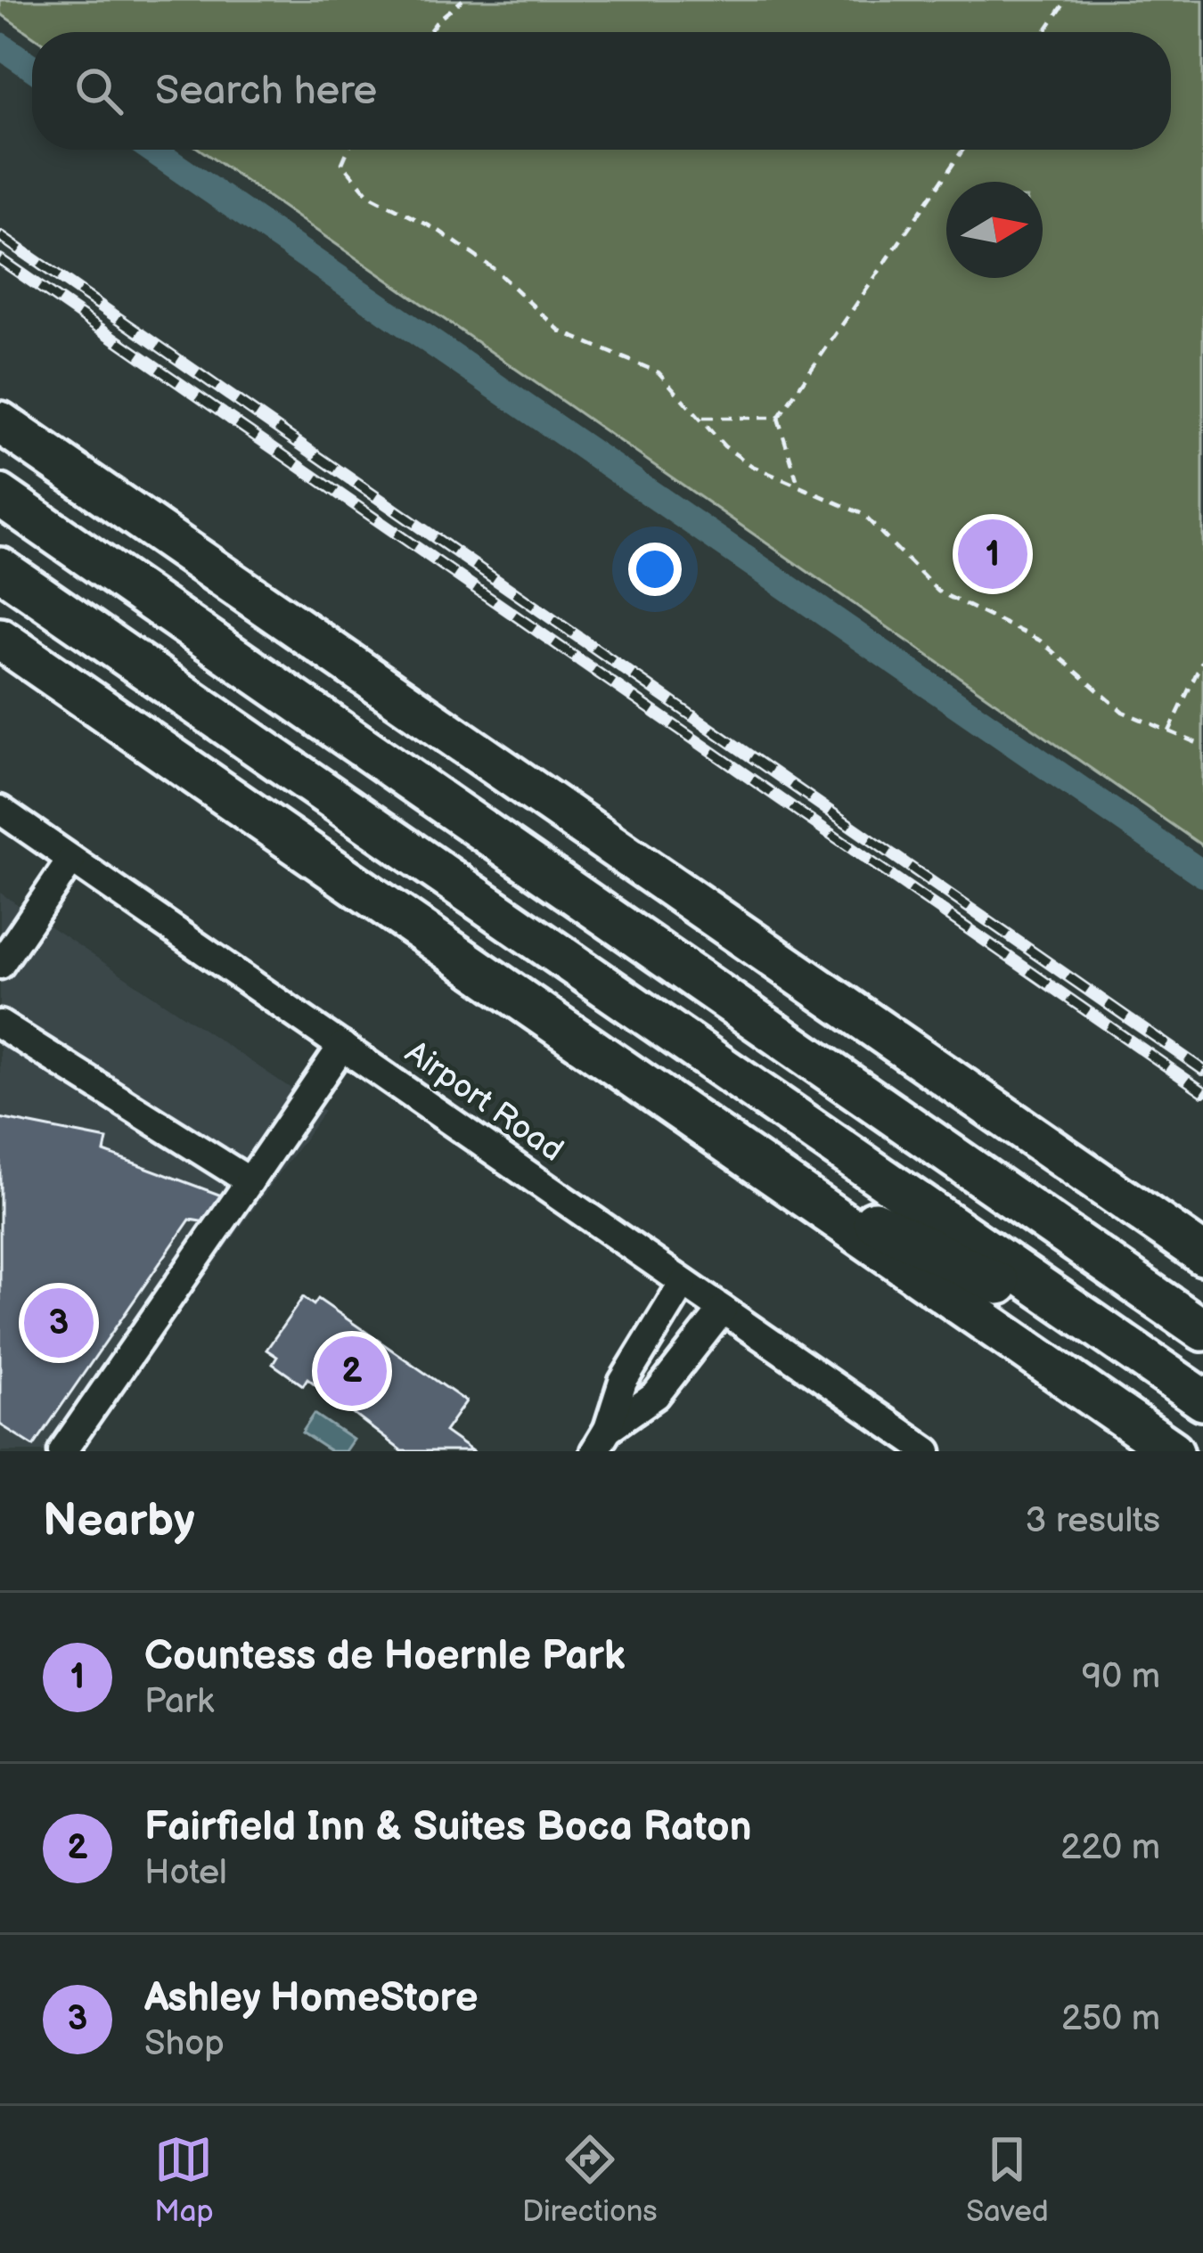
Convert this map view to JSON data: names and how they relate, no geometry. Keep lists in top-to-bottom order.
{
  "streets": {
    "street": ["Airport Road"]
  },
  "north": "right",
  "page": {
    "search": "Search here",
    "pins": ["1", "3", "2"],
    "heading": ["Nearby", "3 results"],
    "list": [
      {
        "mark": "1",
        "name": "Countess de Hoernle Park",
        "note": "Park",
        "value": "90 m"
      },
      {
        "mark": "2",
        "name": "Fairfield Inn & Suites Boca Raton",
        "note": "Hotel",
        "value": "220 m"
      },
      {
        "mark": "3",
        "name": "Ashley HomeStore",
        "note": "Shop",
        "value": "250 m"
      }
    ],
    "nav": ["Map", "Directions", "Saved"]
  }
}
